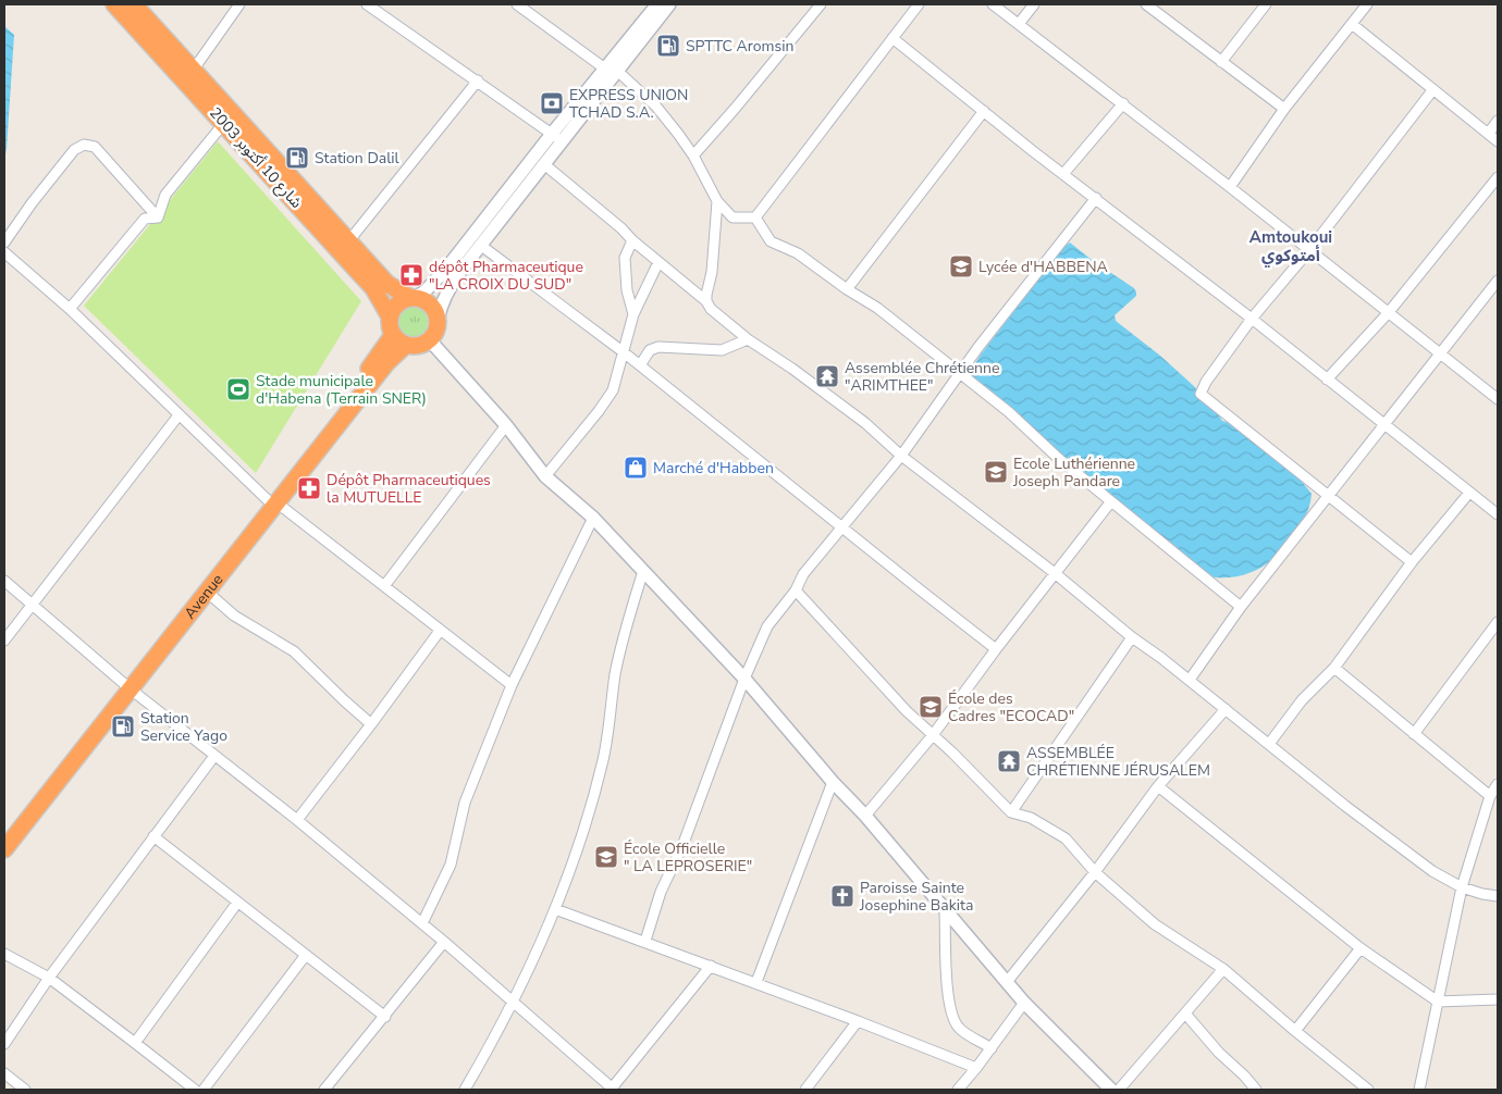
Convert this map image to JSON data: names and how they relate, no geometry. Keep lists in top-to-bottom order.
{
  "streets": {
    "highway": ["شارع 10 أكتوبر 2003", "Avenue"]
  },
  "districts": ["Amtoukoui أمتوكوي"],
  "places": {
    "fuel station": ["SPTTC Aromsin", "Station Dalil", "Station Service Yago"],
    "bank": ["EXPRESS UNION TCHAD S.A."],
    "school or university": [
      "Lycée d'HABBENA",
      "Ecole Luthérienne Joseph Pandare",
      "École des Cadres \"ECOCAD\"",
      "École Officielle \" LA LEPROSERIE\""
    ],
    "pharmacy": ["dépôt Pharmaceutique \"LA CROIX DU SUD\"", "Dépôt Pharmaceutiques la MUTUELLE"],
    "temple": ["Assemblée Chrétienne \"ARIMTHEE\"", "ASSEMBLÉE CHRÉTIENNE JÉRUSALEM"],
    "sports": ["Stade municipale d'Habena (Terrain SNER)"],
    "shop": ["Marché d'Habben"],
    "church": ["Paroisse Sainte Josephine Bakita"]
  }
}
